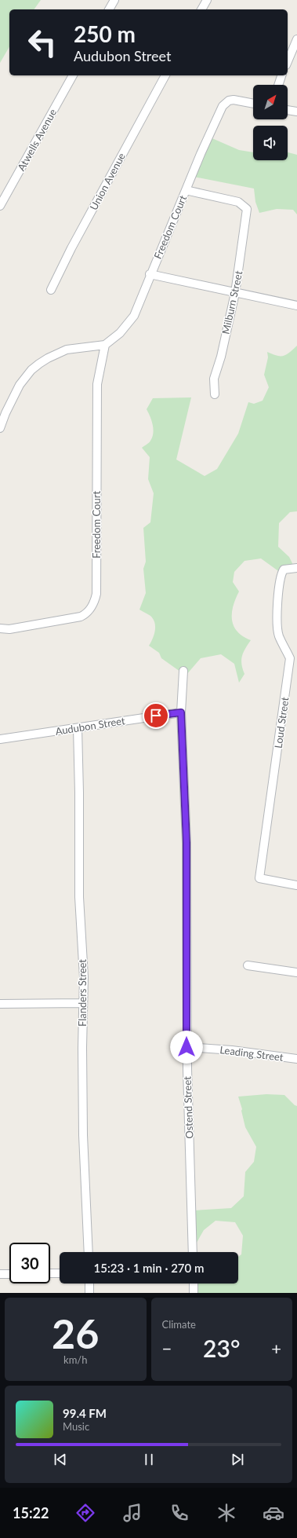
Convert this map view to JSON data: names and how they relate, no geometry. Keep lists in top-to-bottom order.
{
  "streets": {
    "street": [
      "Atwells Avenue",
      "Union Avenue",
      "Freedom Court",
      "Milburn Street",
      "Loud Street",
      "Audubon Street",
      "Flanders Street",
      "Leading Street",
      "Ostend Street"
    ]
  },
  "crossings": [
    ["Freedom Court", "Milburn Street"],
    ["Audubon Street", "Flanders Street"],
    ["Audubon Street", "Ostend Street"],
    ["Leading Street", "Ostend Street"]
  ],
  "north": "top right",
  "page": {
    "turn": ["250 m", "Audubon Street"],
    "limit": "30",
    "trip": "15:23 · 1 min · 270 m",
    "tile": [
      ["26", "km/h"],
      "Climate"
    ],
    "heat": ["−", "23°", "+"],
    "song": ["99.4 FM", "Music"],
    "tabs": "15:22"
  }
}
